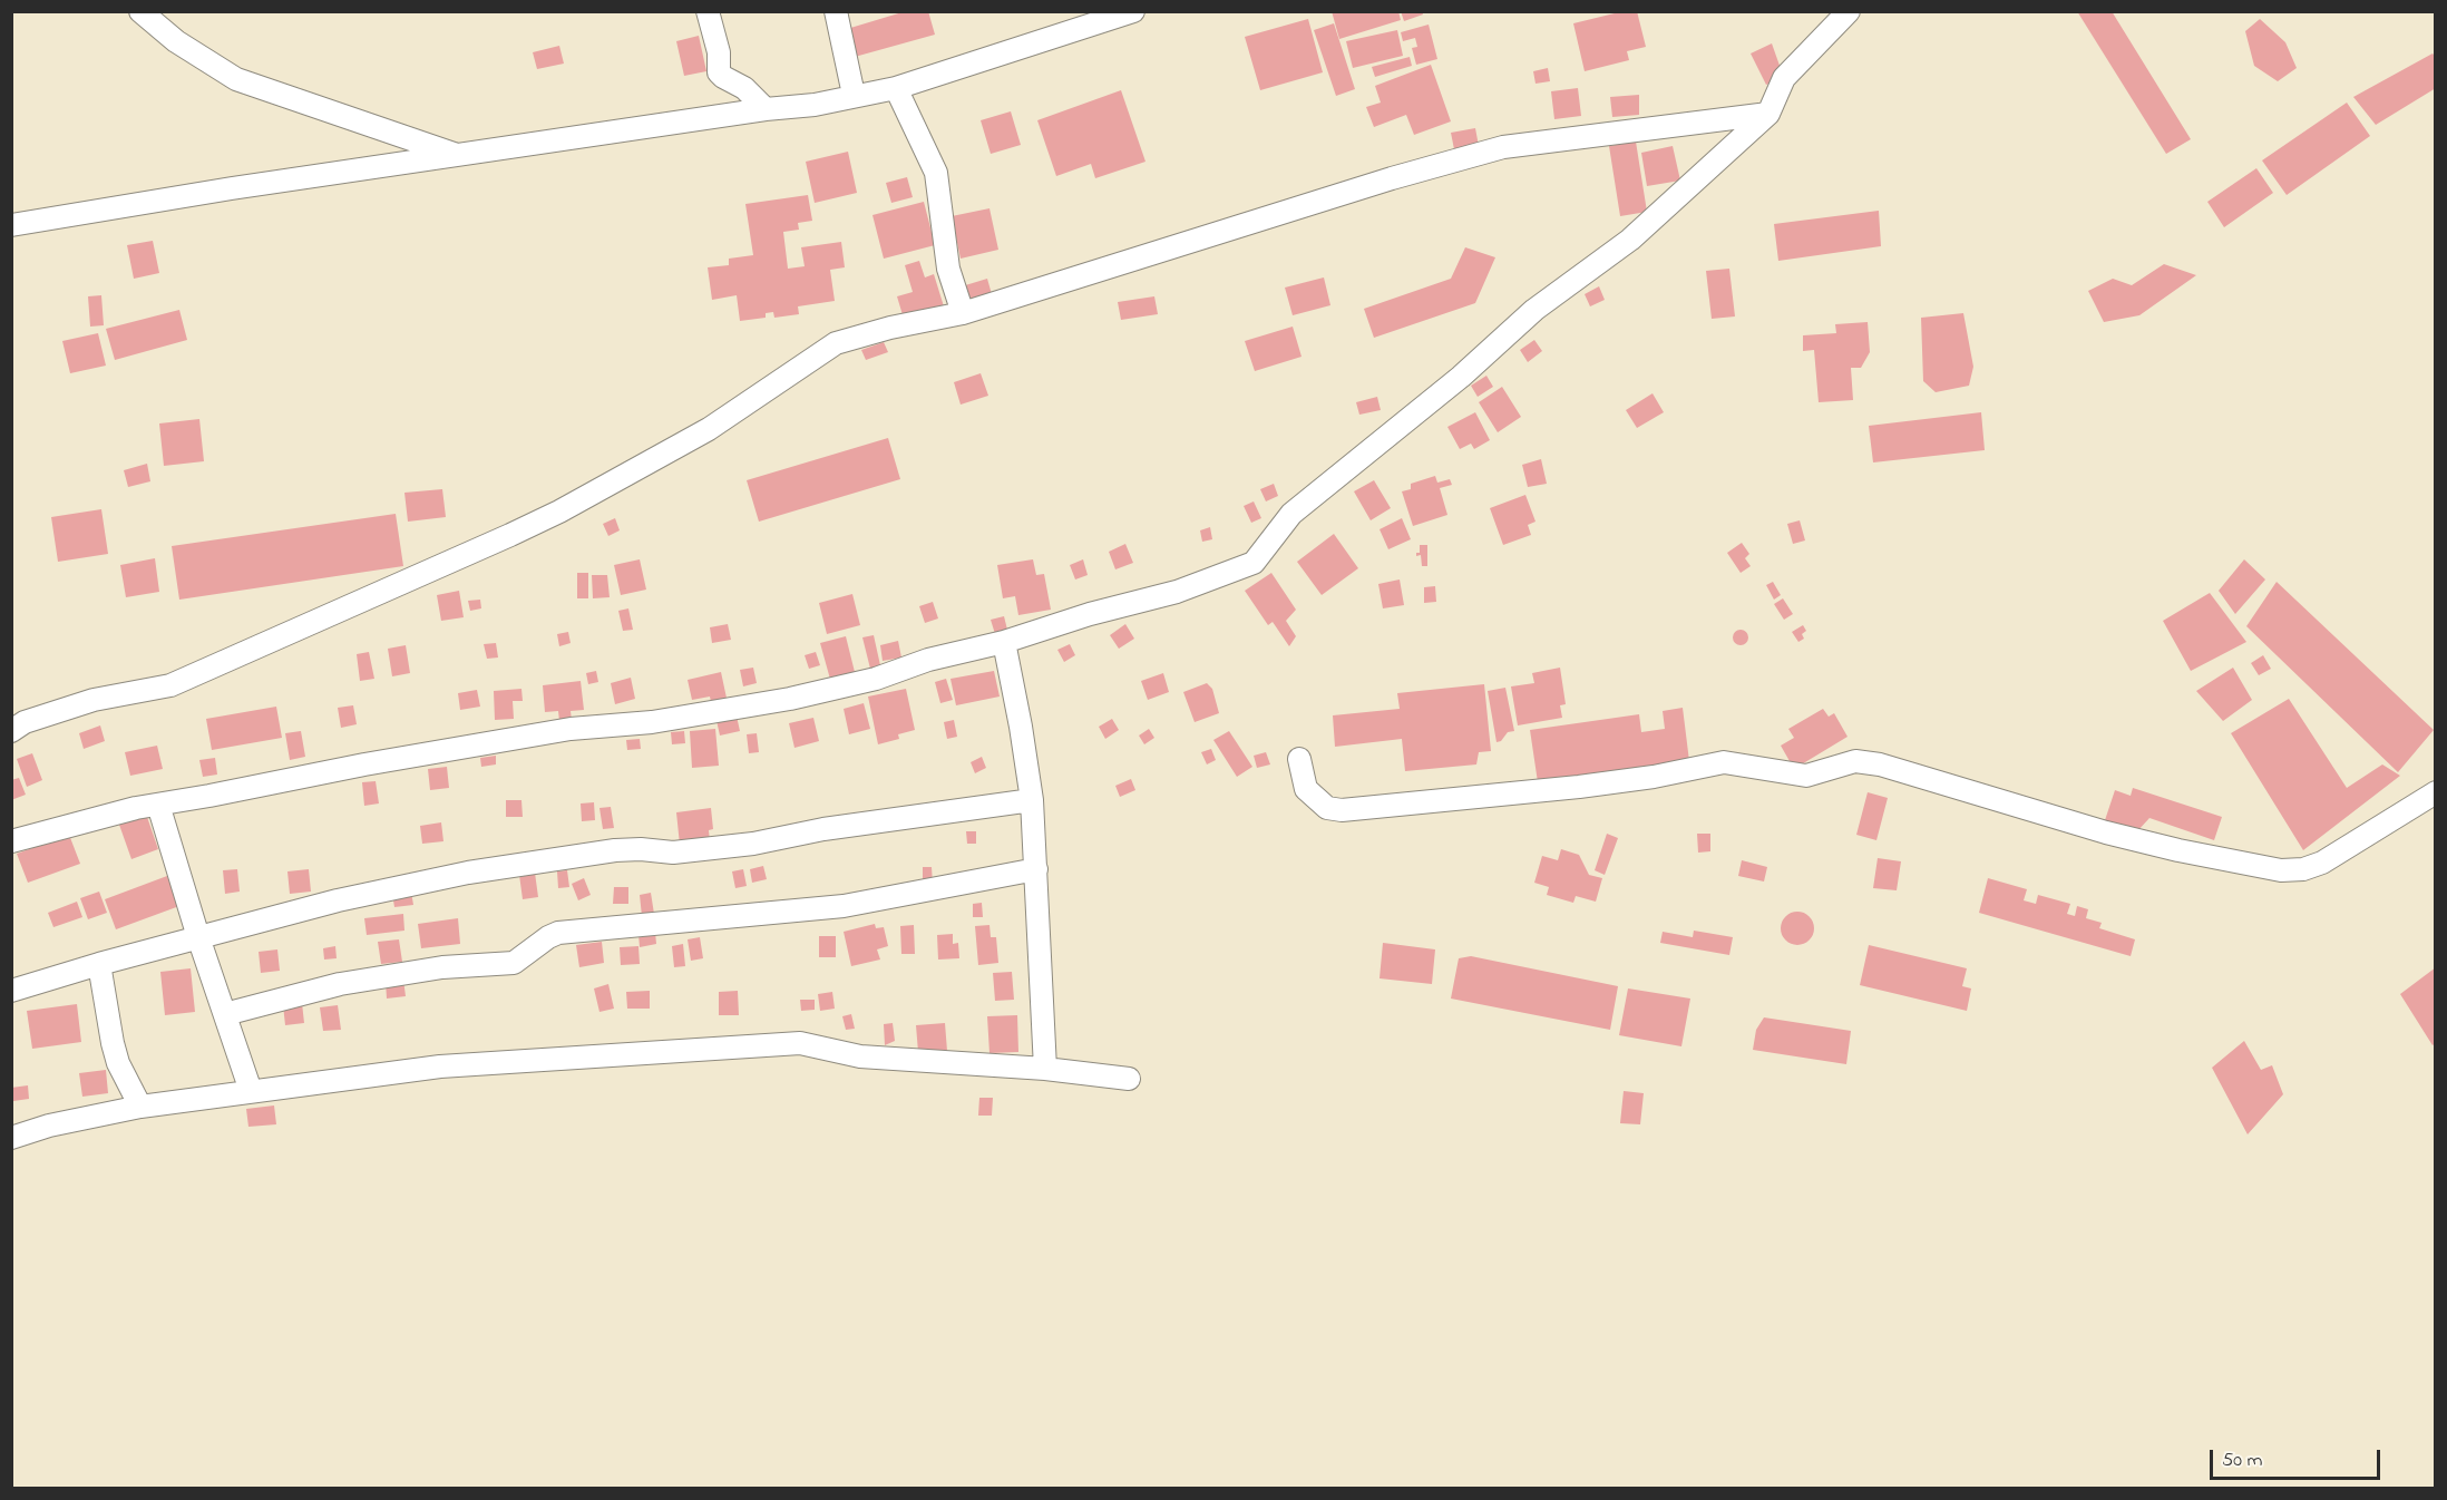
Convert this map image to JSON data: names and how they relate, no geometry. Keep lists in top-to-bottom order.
{
  "scale_bar": "50 m"
}
